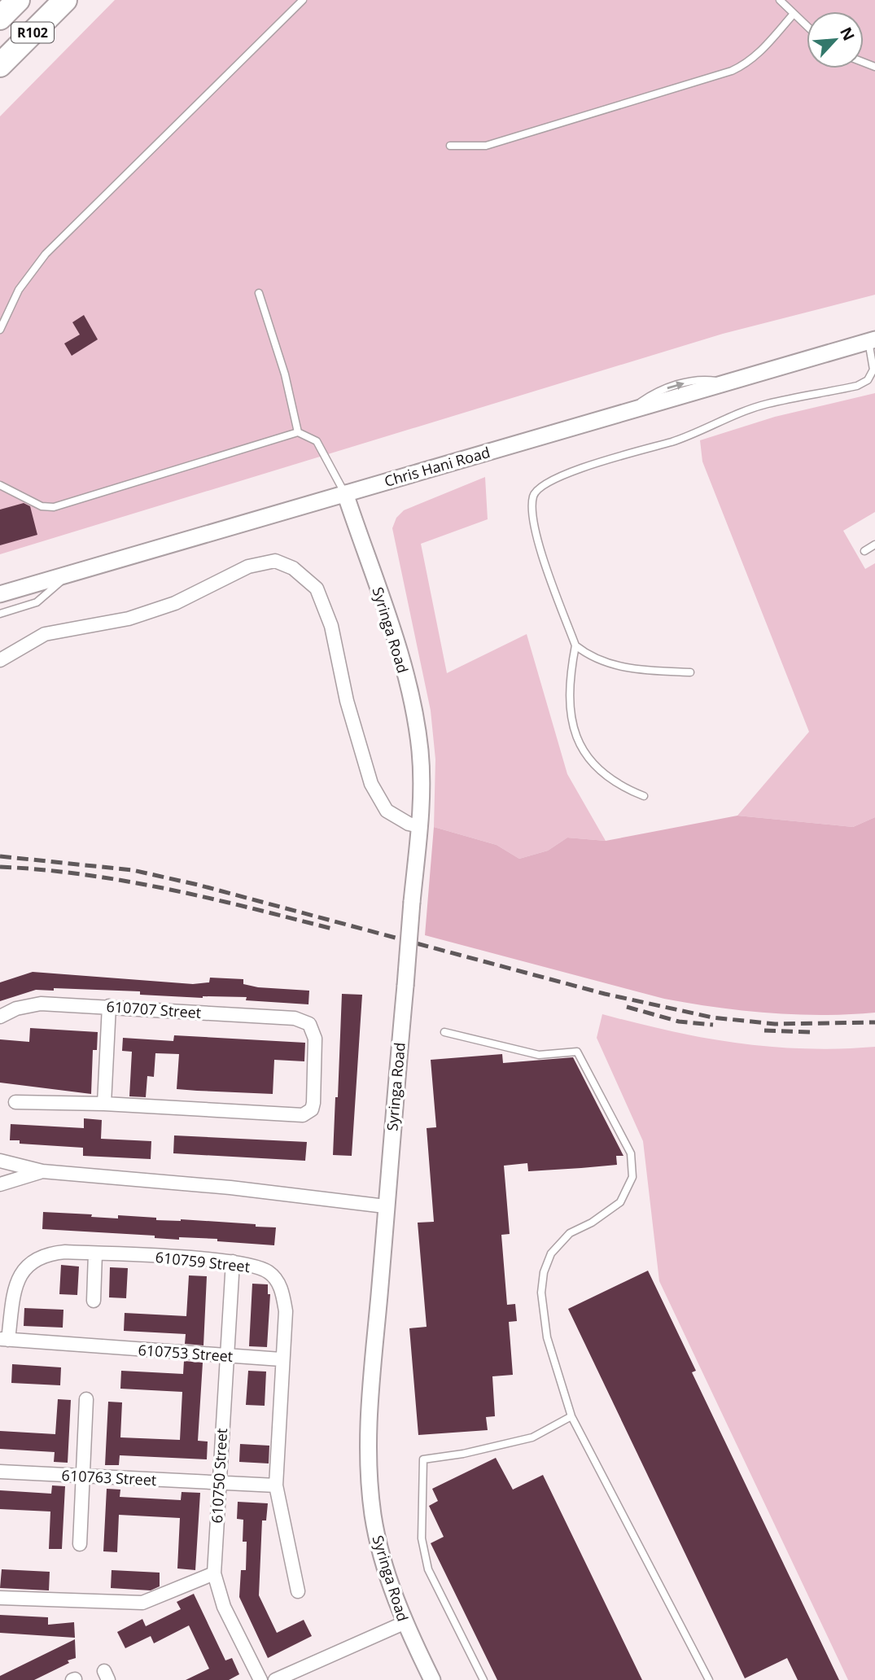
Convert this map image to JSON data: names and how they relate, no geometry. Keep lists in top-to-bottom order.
{
  "streets": {
    "highway": ["R102"],
    "street": [
      "Chris Hani Road",
      "Syringa Road",
      "610707 Street",
      "610759 Street",
      "610753 Street",
      "610750 Street",
      "610763 Street"
    ]
  },
  "crossings": [
    ["Chris Hani Road", "Syringa Road"],
    ["610759 Street", "610753 Street"],
    ["610759 Street", "610750 Street"],
    ["610759 Street", "610763 Street"],
    ["610753 Street", "610750 Street"],
    ["610750 Street", "610763 Street"]
  ],
  "north": "top right"
}
